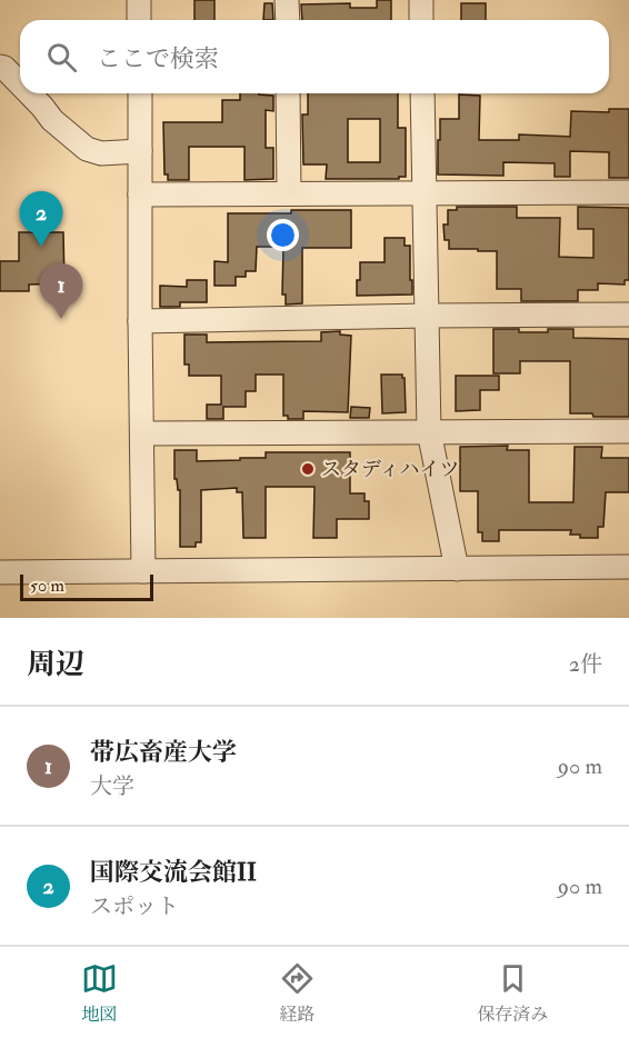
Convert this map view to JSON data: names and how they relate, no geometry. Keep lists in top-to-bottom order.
{
  "places": ["スタディハイツ"],
  "scale_bar": "50 m",
  "page": {
    "search": "ここで検索",
    "pins": ["2", "1"],
    "scale": "50 m",
    "heading": ["周辺", "2件"],
    "list": [
      {
        "mark": "1",
        "name": "帯広畜産大学",
        "note": "大学",
        "value": "90 m"
      },
      {
        "mark": "2",
        "name": "国際交流会館II",
        "note": "スポット",
        "value": "90 m"
      }
    ],
    "nav": ["地図", "経路", "保存済み"]
  }
}
